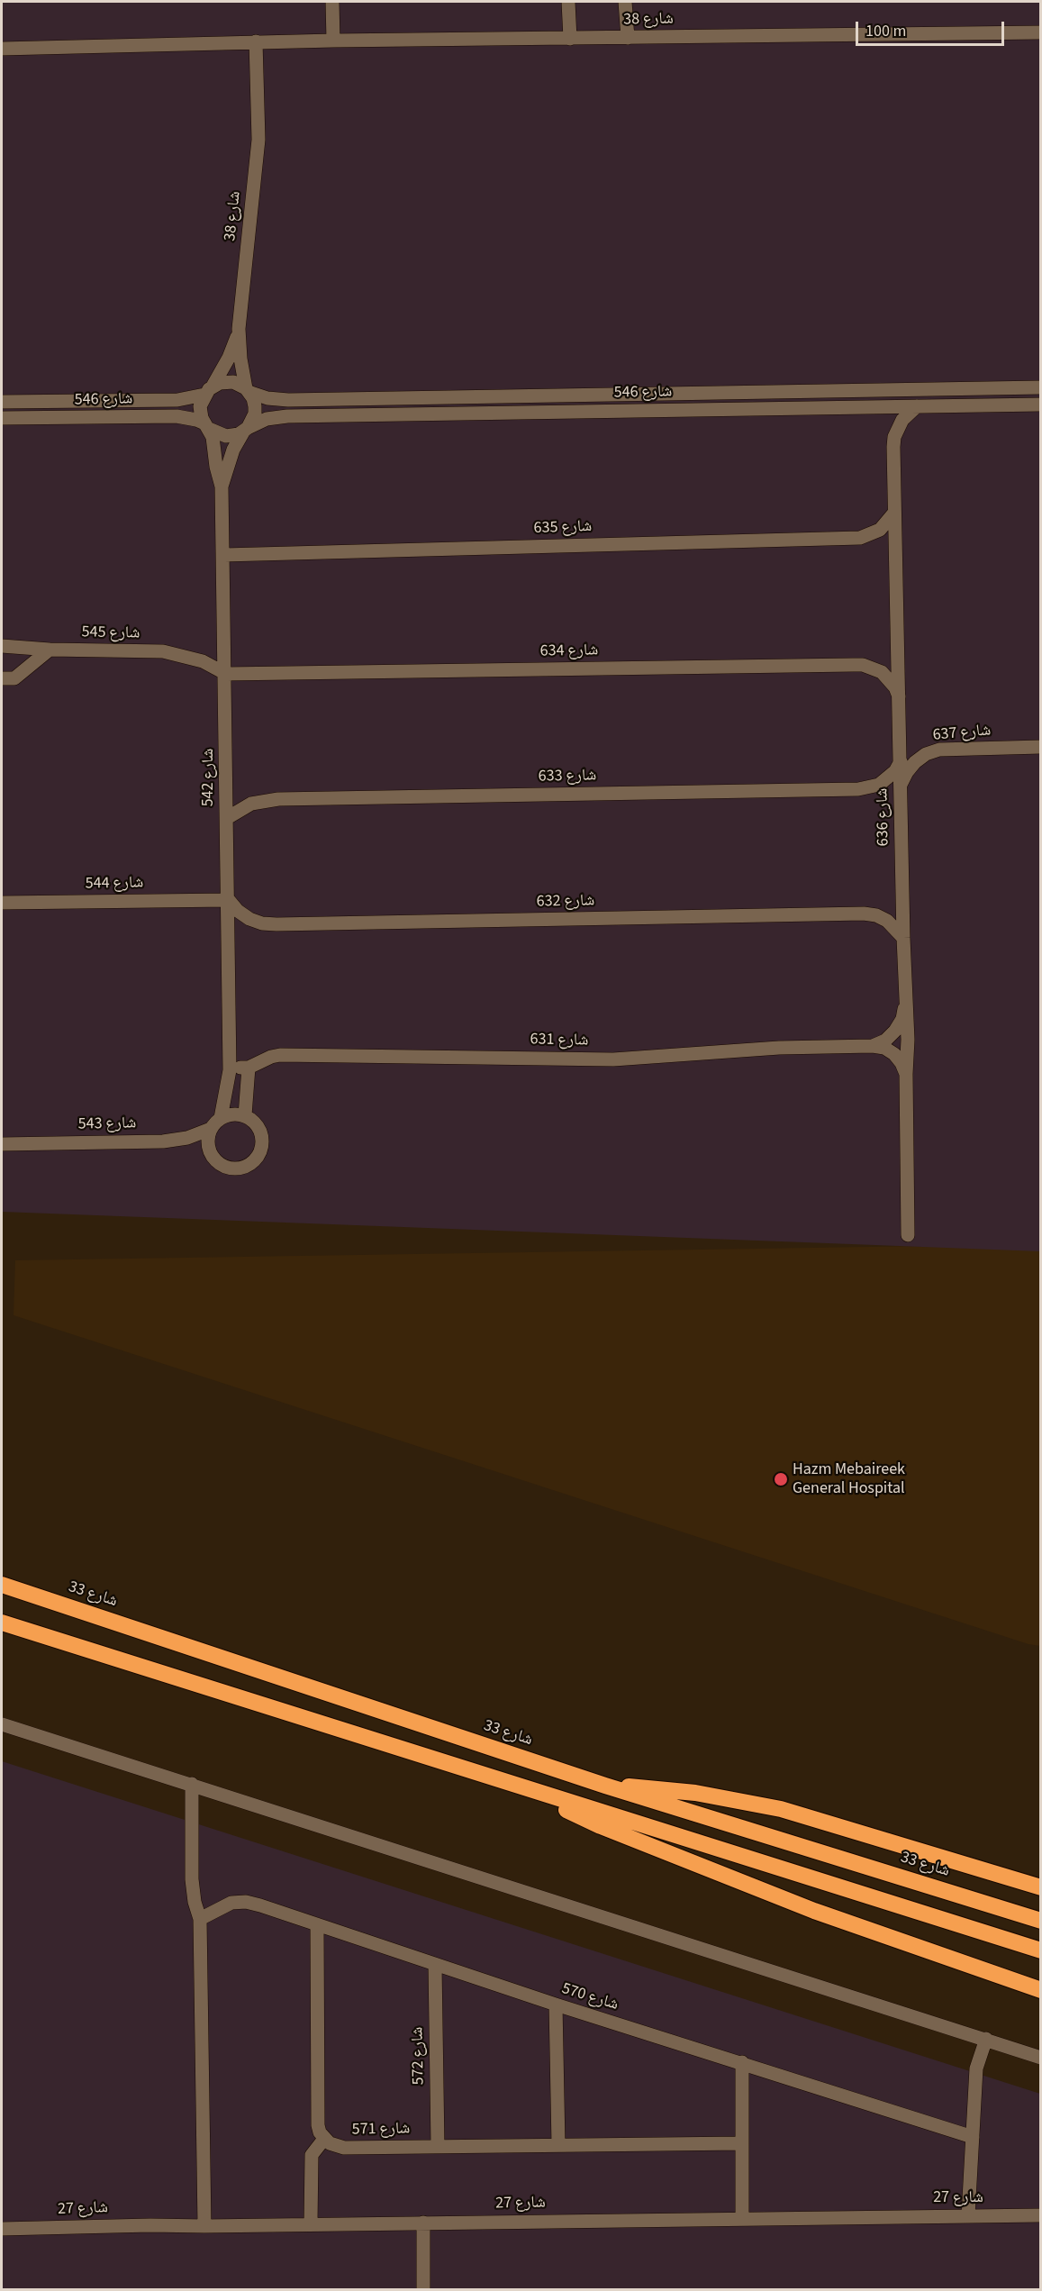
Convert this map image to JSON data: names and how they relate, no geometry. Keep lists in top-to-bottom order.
{
  "streets": {
    "highway": ["شارع 33"],
    "street": [
      "شارع 38",
      "شارع 546",
      "شارع 635",
      "شارع 545",
      "شارع 634",
      "شارع 637",
      "شارع 633",
      "شارع 542",
      "شارع 636",
      "شارع 544",
      "شارع 632",
      "شارع 631",
      "شارع 543",
      "شارع 570",
      "شارع 572",
      "شارع 571",
      "شارع 27"
    ]
  },
  "crossings": [
    ["شارع 38", "شارع 546"],
    ["شارع 38", "شارع 542"],
    ["شارع 546", "شارع 542"],
    ["شارع 546", "شارع 636"],
    ["شارع 635", "شارع 542"],
    ["شارع 635", "شارع 636"],
    ["شارع 545", "شارع 634"],
    ["شارع 545", "شارع 542"],
    ["شارع 634", "شارع 542"],
    ["شارع 634", "شارع 636"],
    ["شارع 637", "شارع 636"],
    ["شارع 633", "شارع 542"],
    ["شارع 633", "شارع 636"],
    ["شارع 542", "شارع 544"],
    ["شارع 542", "شارع 632"],
    ["شارع 542", "شارع 543"],
    ["شارع 636", "شارع 632"],
    ["شارع 636", "شارع 631"],
    ["شارع 544", "شارع 632"],
    ["شارع 570", "شارع 572"],
    ["شارع 572", "شارع 571"]
  ],
  "places": ["Hazm Mebaireek General Hospital"],
  "scale_bar": "100 m"
}
